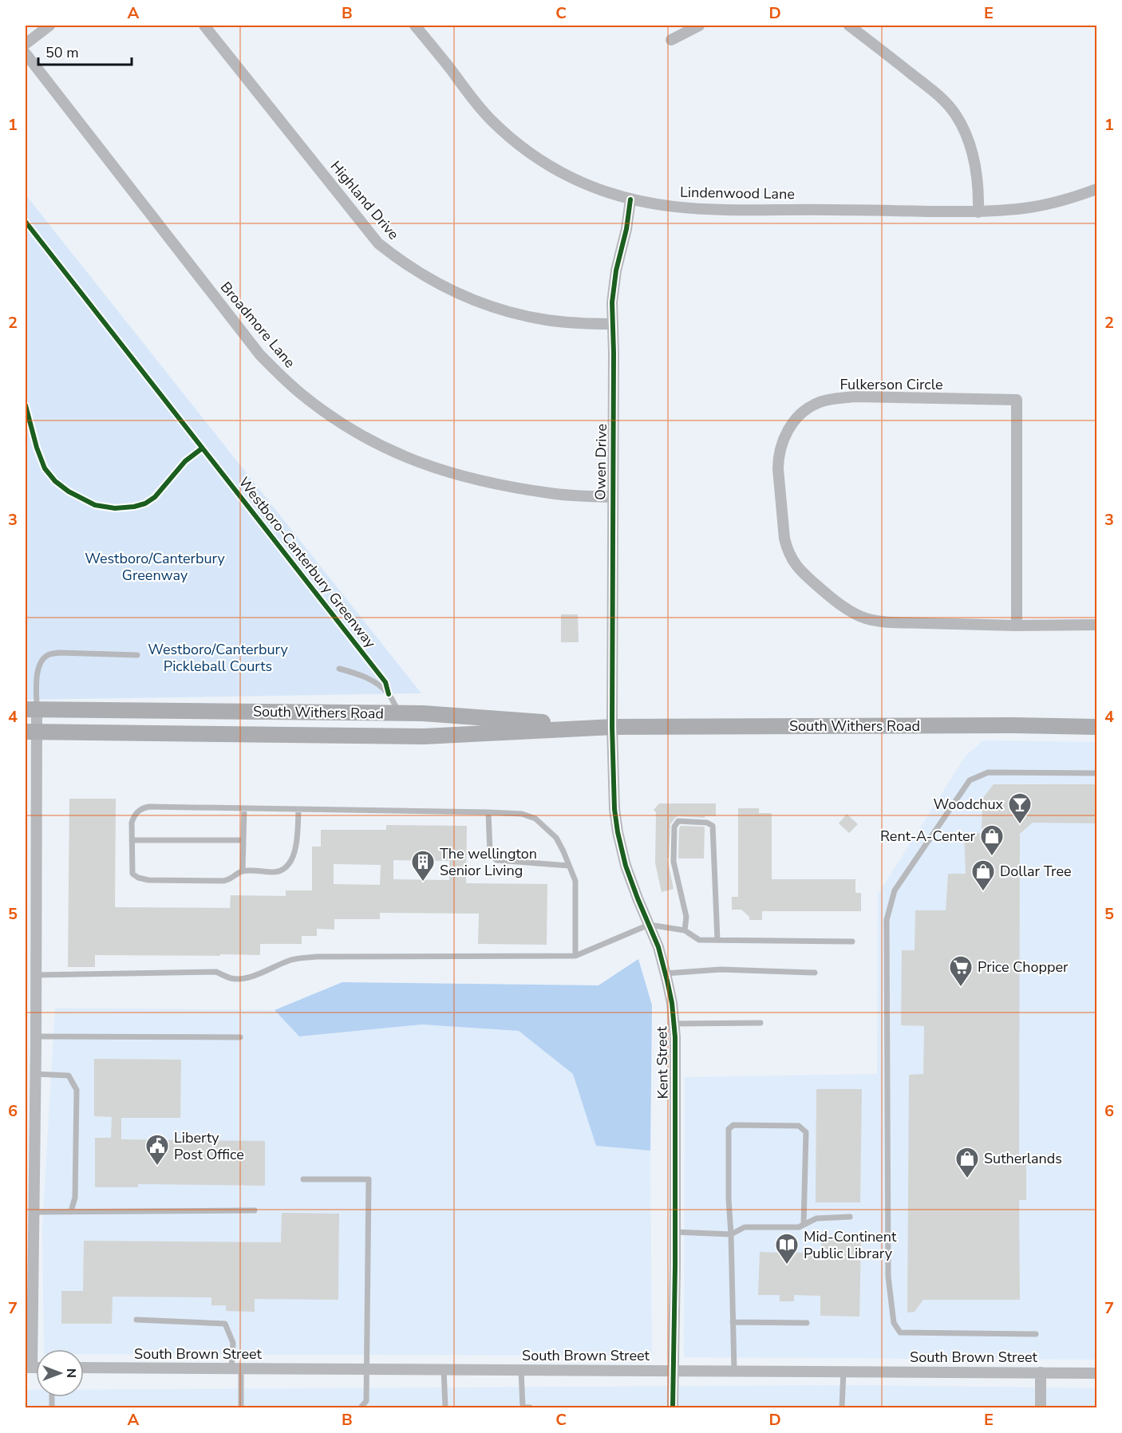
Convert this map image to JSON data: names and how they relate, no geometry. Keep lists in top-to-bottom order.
{
  "streets": {
    "main road": ["South Withers Road"],
    "street": [
      "Lindenwood Lane",
      "Highland Drive",
      "Broadmore Lane",
      "Fulkerson Circle",
      "Owen Drive",
      "Kent Street",
      "South Brown Street"
    ],
    "cycle path": ["Westboro-Canterbury Greenway"]
  },
  "crossings": [
    ["Lindenwood Lane", "Owen Drive"],
    ["Highland Drive", "Owen Drive"],
    ["Broadmore Lane", "Owen Drive"],
    ["Owen Drive", "South Withers Road"],
    ["Owen Drive", "Kent Street"],
    ["South Withers Road", "Kent Street"],
    ["Kent Street", "South Brown Street"]
  ],
  "parks": ["Westboro/Canterbury Greenway", "Westboro/Canterbury Pickleball Courts"],
  "places": {
    "bar": ["Woodchux"],
    "shop": ["Rent-A-Center", "Dollar Tree", "Sutherlands"],
    "building": ["The wellington Senior Living"],
    "supermarket": ["Price Chopper"],
    "public building": ["Liberty Post Office"],
    "library": ["Mid-Continent Public Library"]
  },
  "scale_bar": "50 m",
  "north": "right",
  "grid": {
    "columns": [
      "A",
      "B",
      "C",
      "D",
      "E"
    ],
    "rows": [
      "1",
      "2",
      "3",
      "4",
      "5",
      "6",
      "7"
    ]
  }
}
